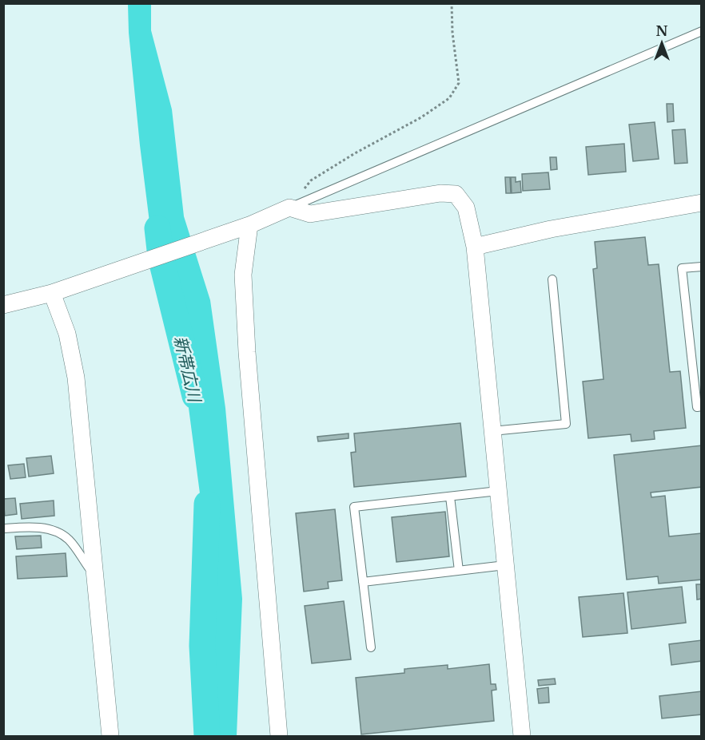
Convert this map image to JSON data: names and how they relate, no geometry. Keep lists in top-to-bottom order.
{
  "water": ["新帯広川"],
  "north": "top"
}
